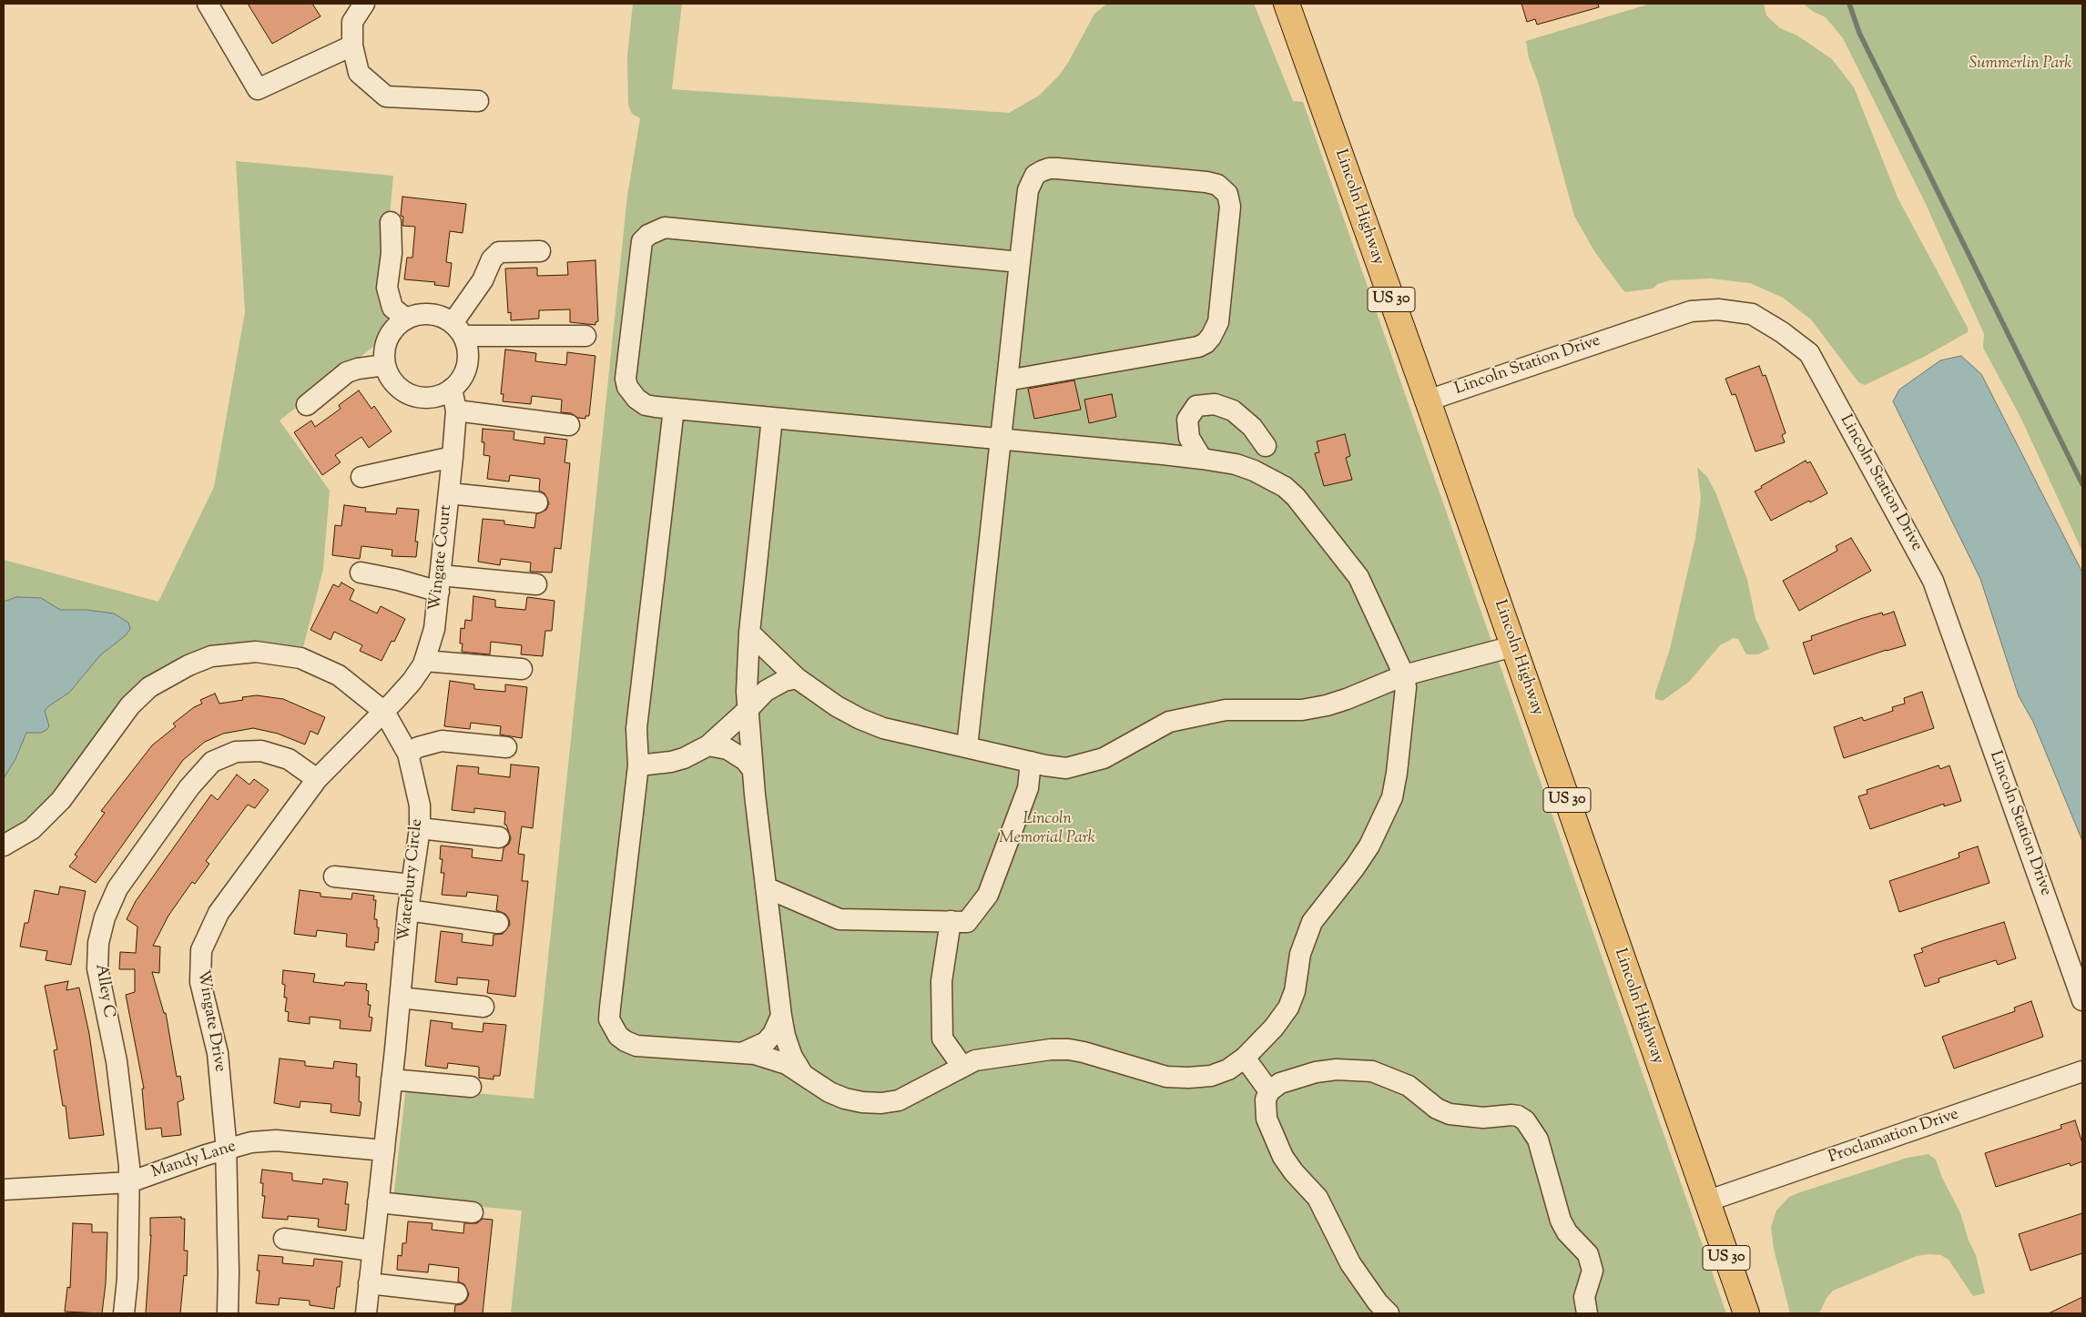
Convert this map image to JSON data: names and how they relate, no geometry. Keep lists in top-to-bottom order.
{
  "streets": {
    "main road": ["Lincoln Highway", "US 30"],
    "street": [
      "Lincoln Station Drive",
      "Wingate Court",
      "Waterbury Circle",
      "Alley C",
      "Wingate Drive",
      "Proclamation Drive",
      "Mandy Lane"
    ]
  },
  "crossings": [
    ["Lincoln Highway", "Lincoln Station Drive"],
    ["Lincoln Highway", "Proclamation Drive"],
    ["Wingate Court", "Waterbury Circle"],
    ["Wingate Court", "Wingate Drive"],
    ["Waterbury Circle", "Wingate Drive"],
    ["Waterbury Circle", "Mandy Lane"],
    ["Alley C", "Wingate Drive"],
    ["Alley C", "Mandy Lane"],
    ["Wingate Drive", "Mandy Lane"]
  ],
  "parks": ["Summerlin Park", "Lincoln Memorial Park"]
}
